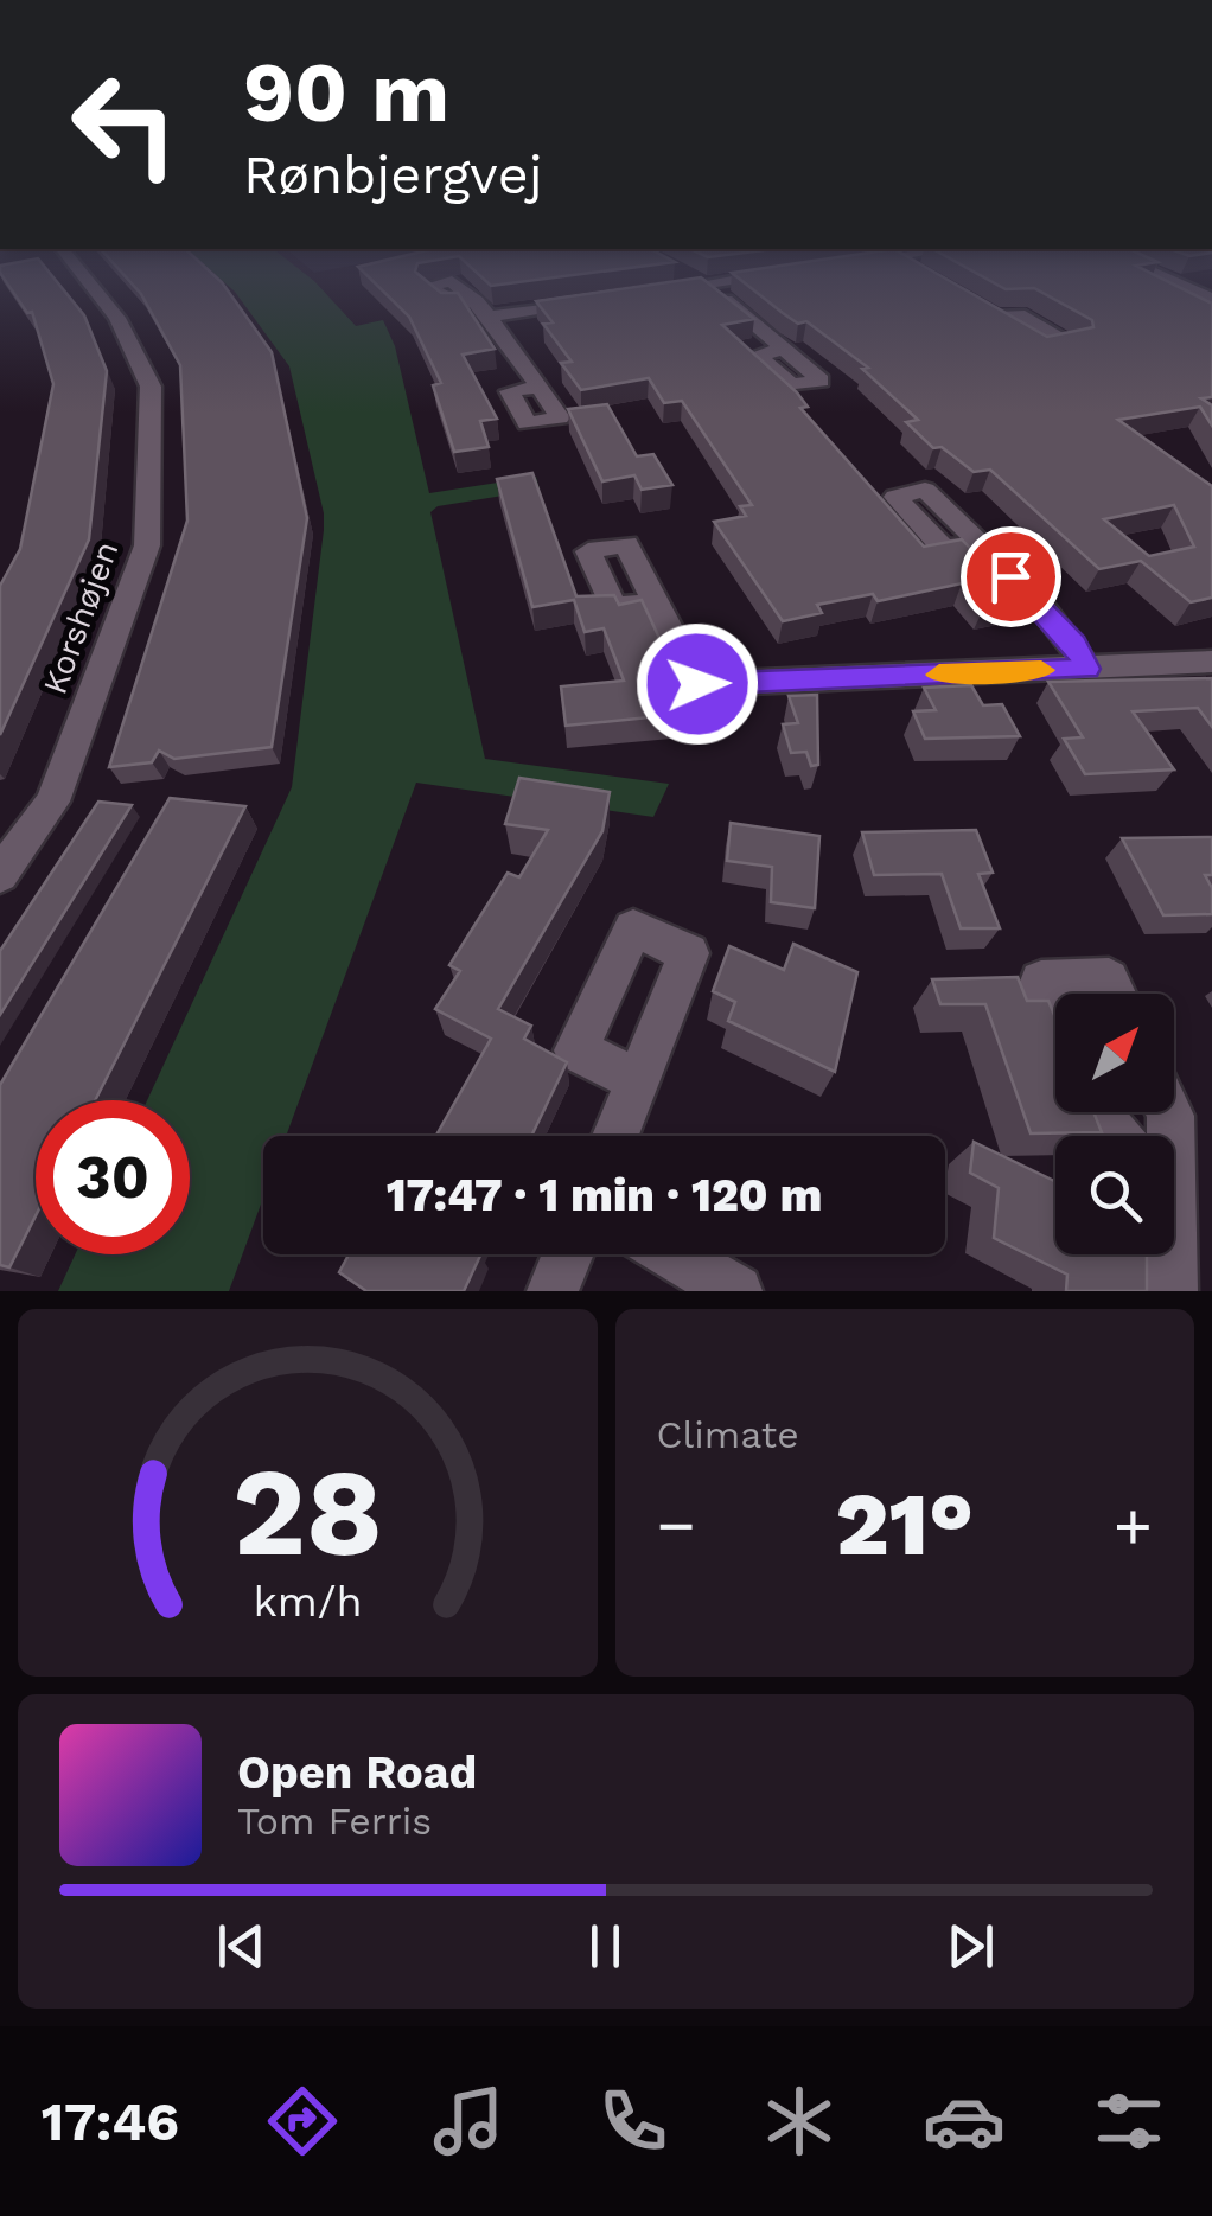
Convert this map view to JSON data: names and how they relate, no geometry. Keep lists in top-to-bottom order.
{
  "streets": {
    "street": ["Korshøjen"]
  },
  "north": "top right",
  "page": {
    "turn": ["90 m", "Rønbjergvej"],
    "limit": "30",
    "trip": "17:47 · 1 min · 120 m",
    "tile": "Climate",
    "heat": ["−", "21°", "+"],
    "song": ["Open Road", "Tom Ferris"],
    "tabs": "17:46",
    "gauge": ["28", "km/h"]
  }
}
